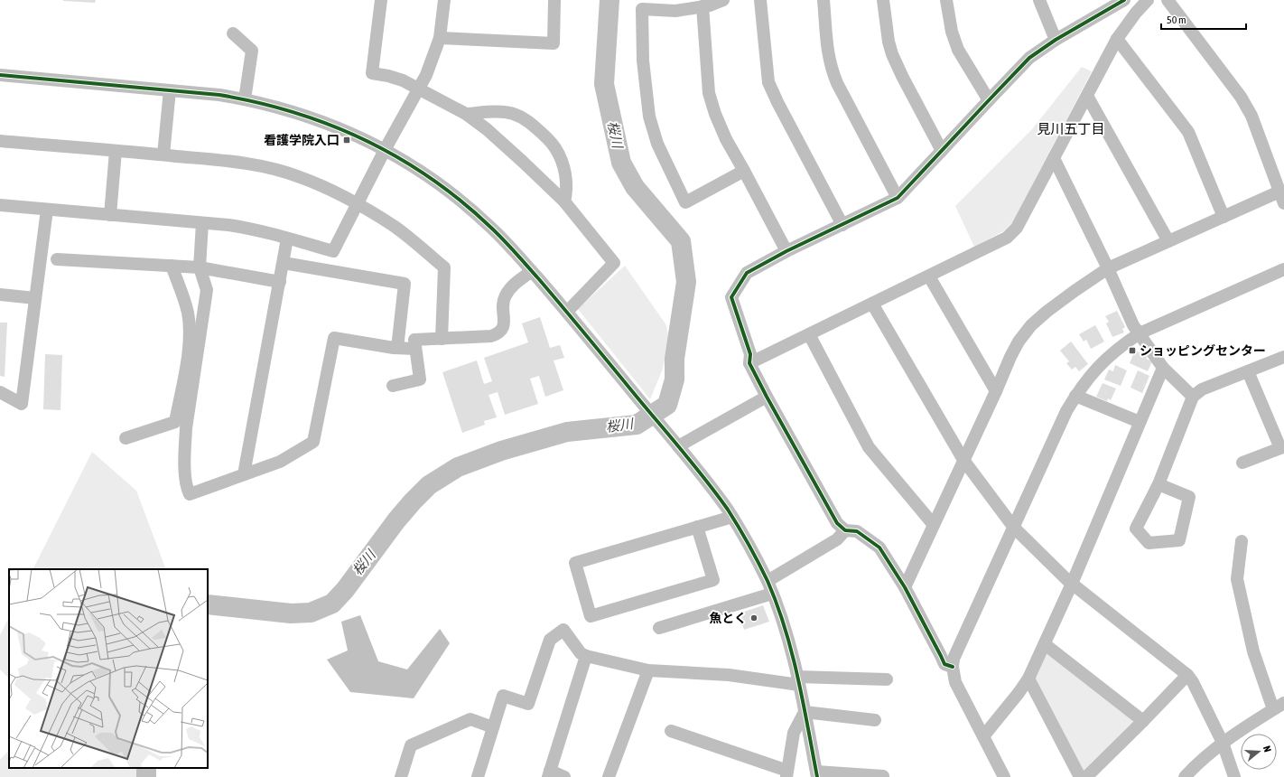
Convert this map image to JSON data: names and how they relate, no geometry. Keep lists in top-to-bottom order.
{
  "districts": ["見川五丁目"],
  "water": ["桜川"],
  "places": {
    "transit": ["看護学院入口", "ショッピングセンター"],
    "other": ["魚とく"]
  },
  "scale_bar": "50 m",
  "north": "right"
}
